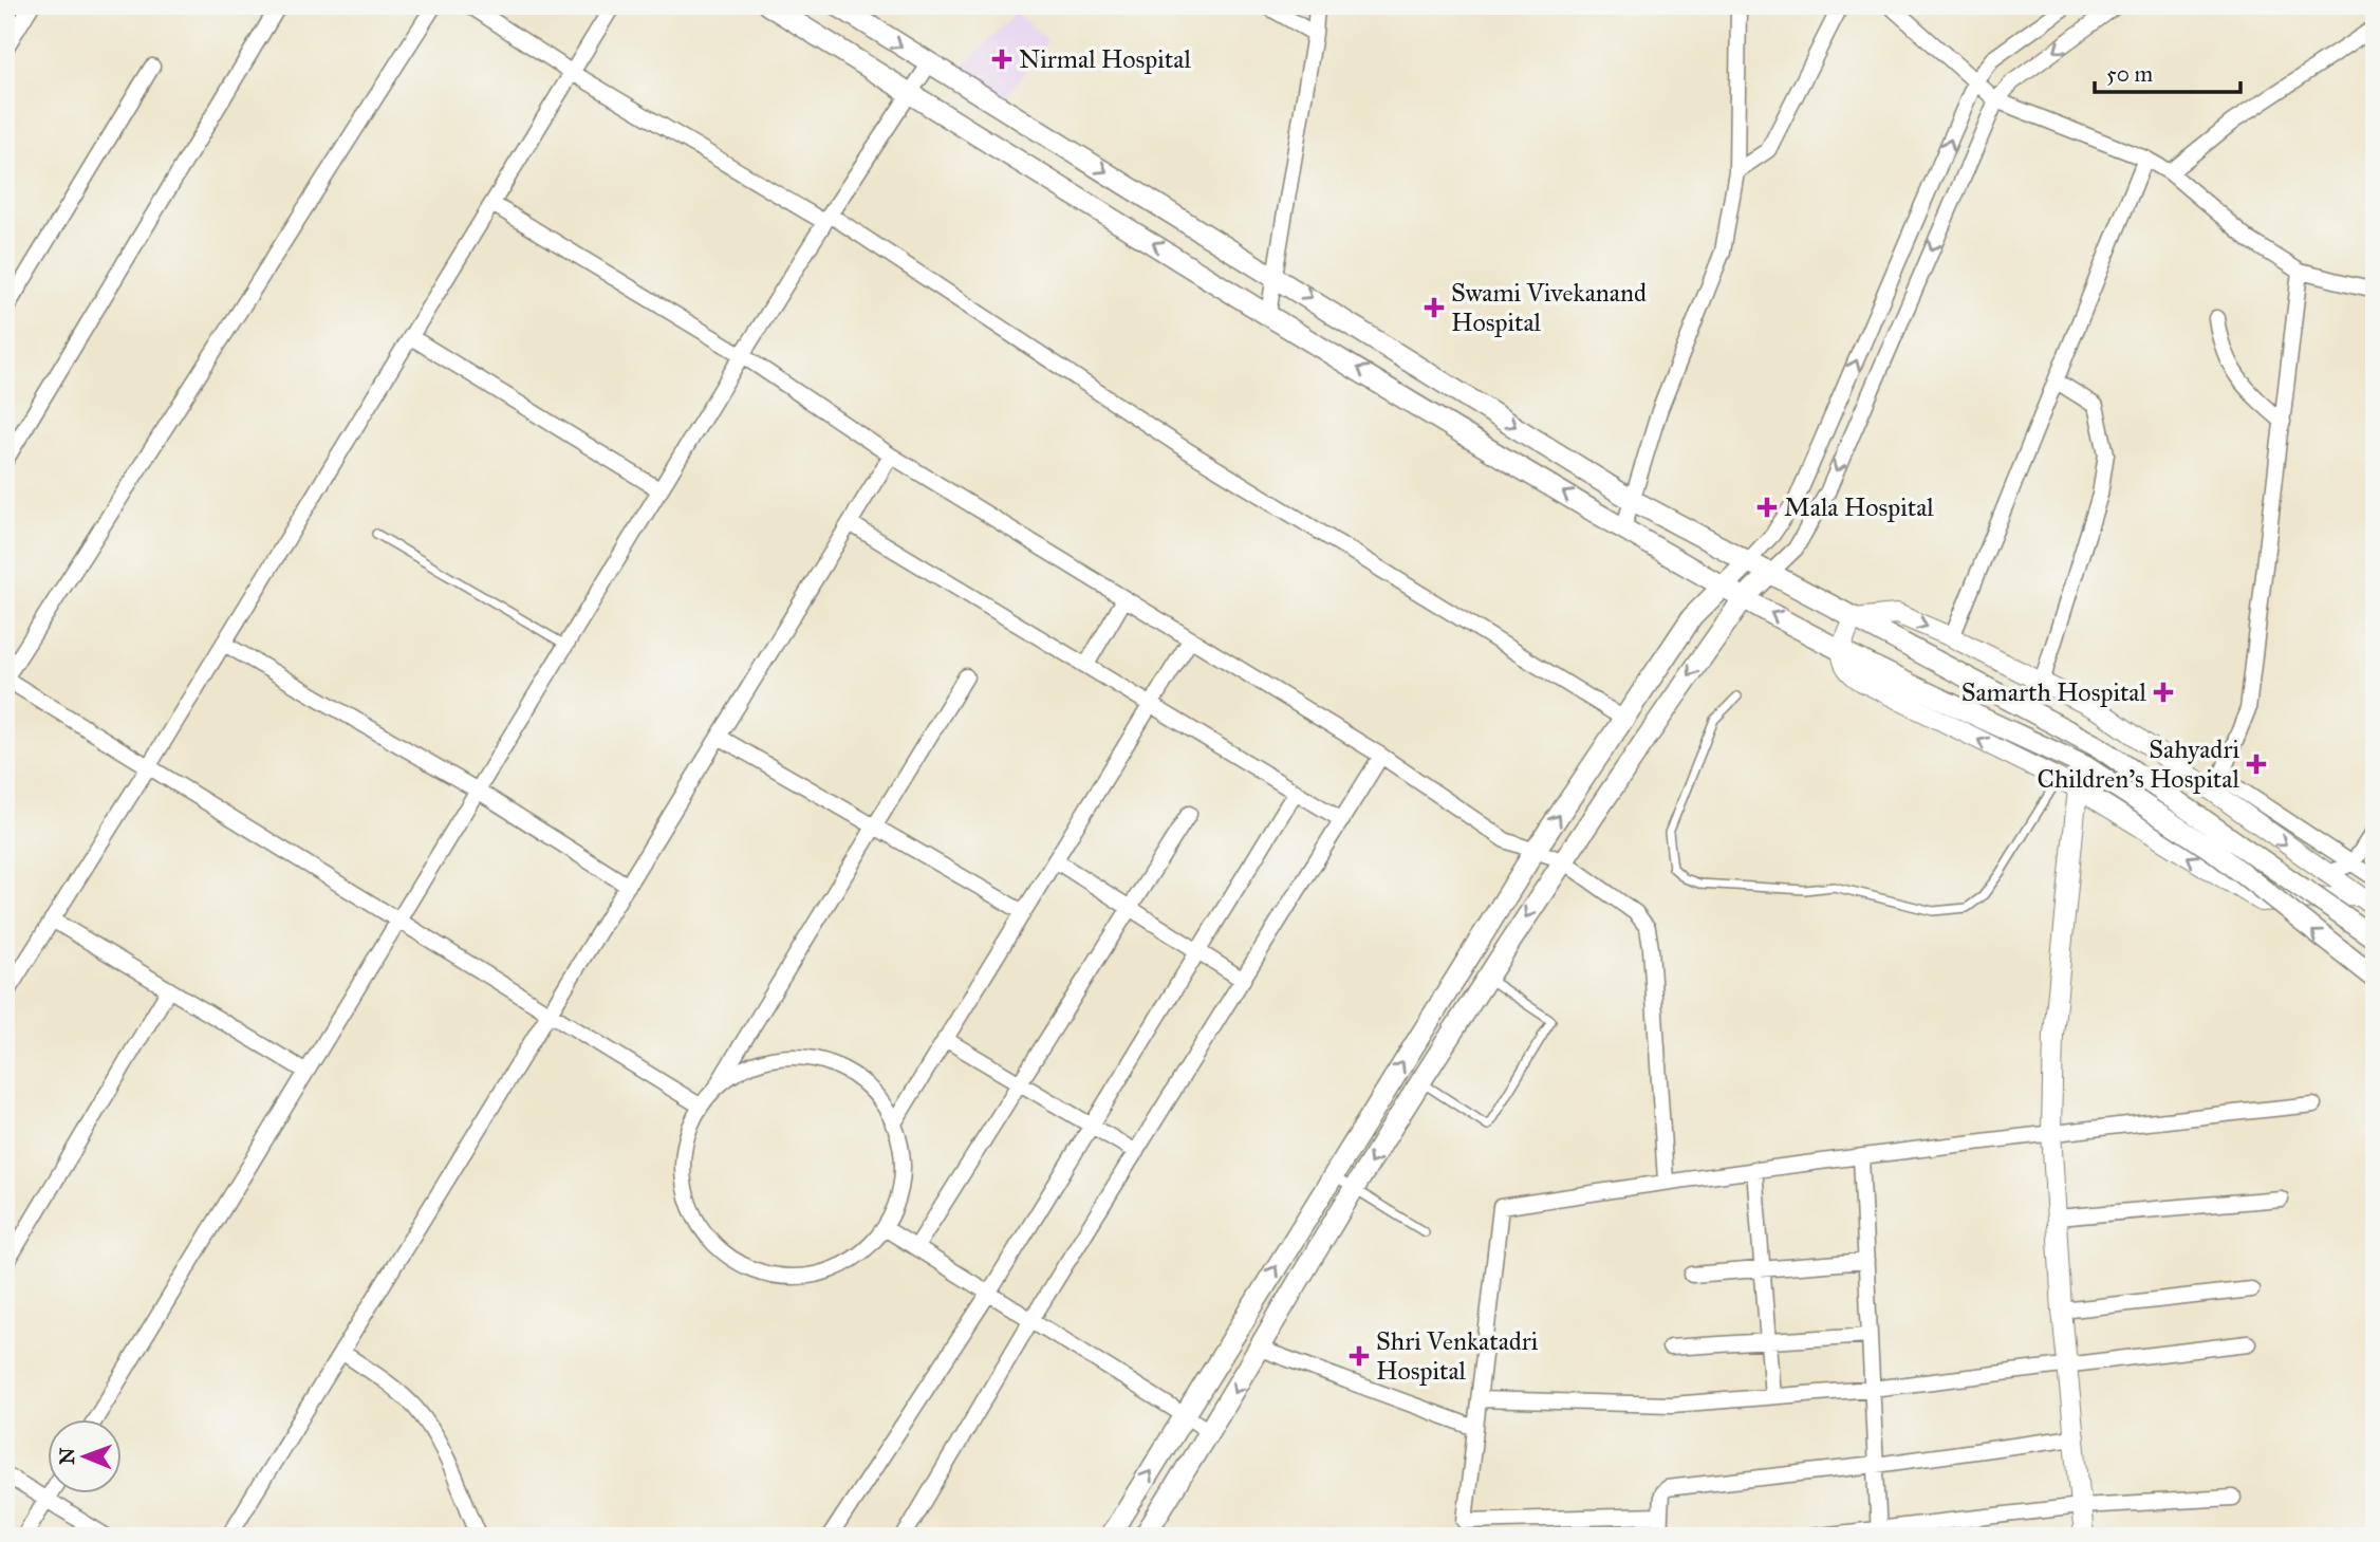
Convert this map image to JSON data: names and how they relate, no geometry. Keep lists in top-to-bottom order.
{
  "places": {
    "health": [
      "Nirmal Hospital",
      "Swami Vivekanand Hospital",
      "Mala Hospital",
      "Samarth Hospital",
      "Sahyadri Children's Hospital",
      "Shri Venkatadri Hospital"
    ]
  },
  "scale_bar": "50 m",
  "north": "left"
}
